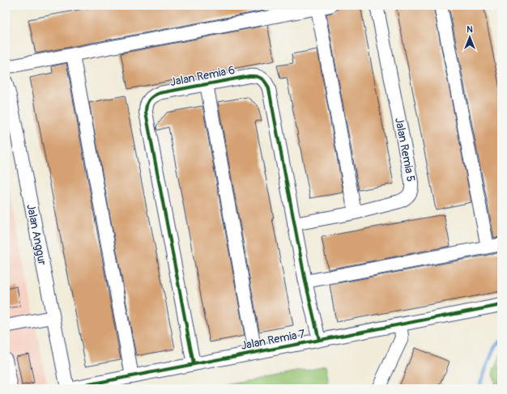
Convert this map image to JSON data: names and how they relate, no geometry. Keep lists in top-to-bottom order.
{
  "streets": {
    "street": [
      "Jalan Remia 6",
      "Jalan Remia 5",
      "Jalan Anggur",
      "Jalan Remia 7"
    ]
  },
  "crossings": [
    ["Jalan Remia 6", "Jalan Remia 5"],
    ["Jalan Remia 6", "Jalan Remia 7"],
    ["Jalan Anggur", "Jalan Remia 7"]
  ],
  "north": "top"
}
